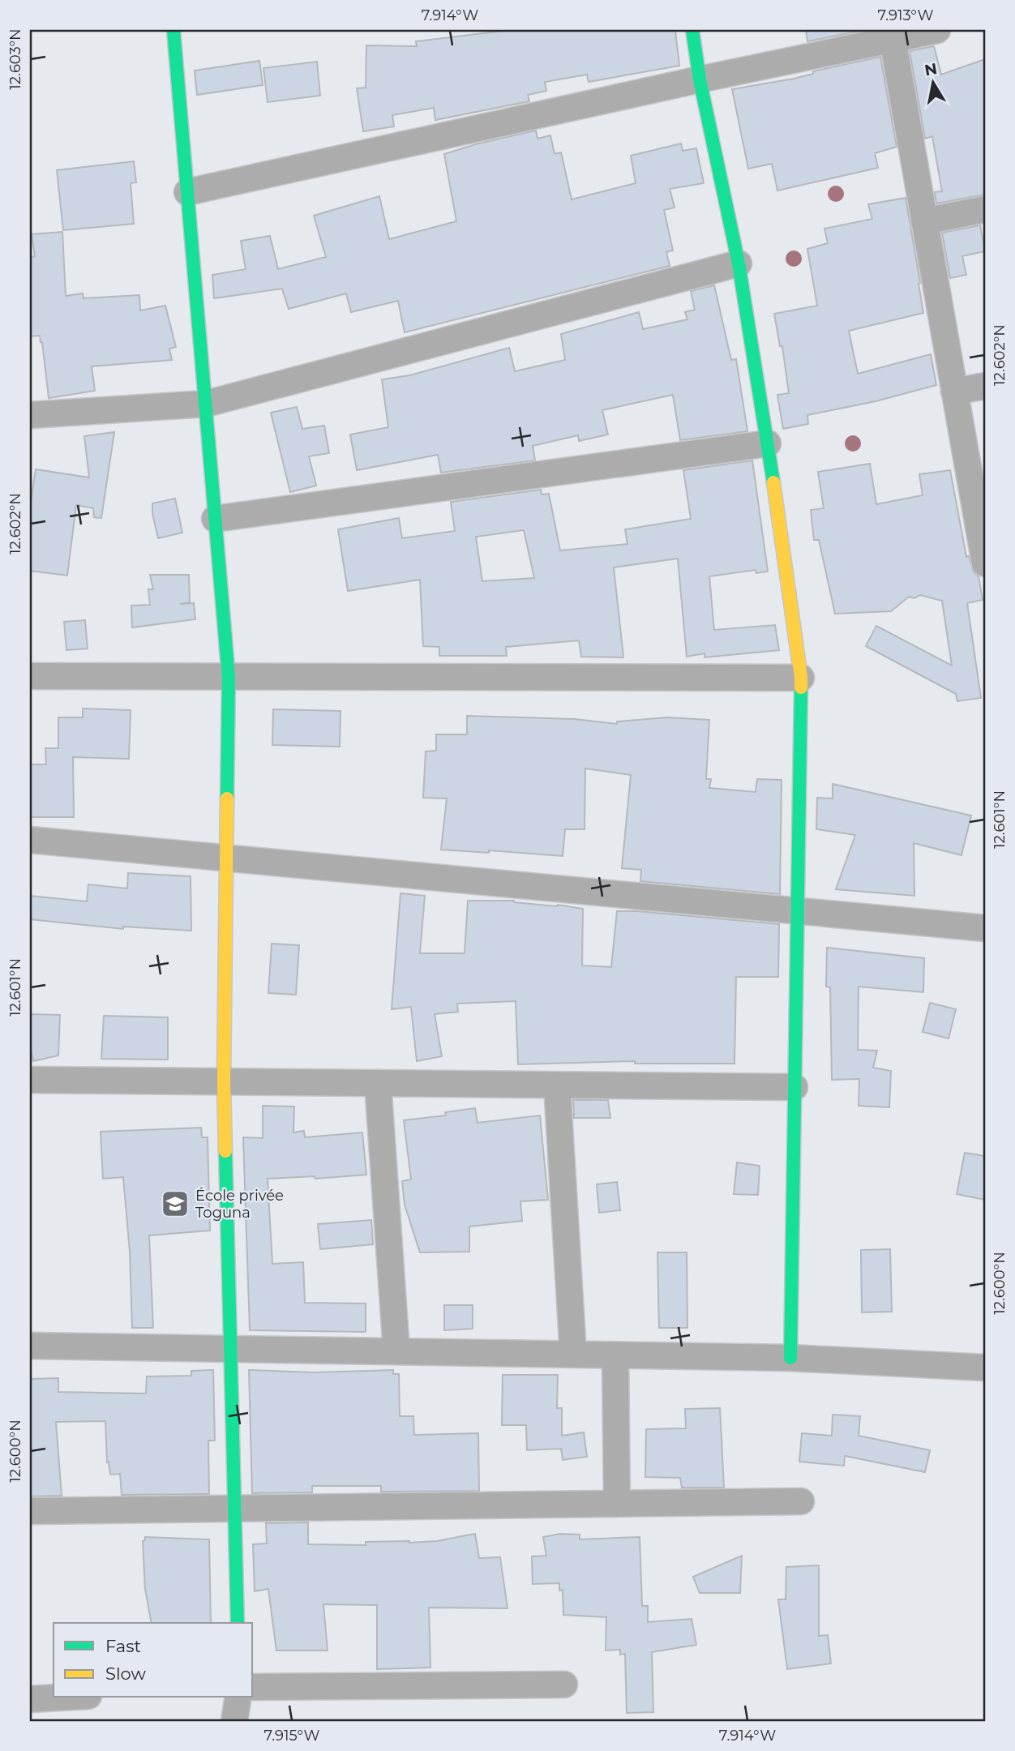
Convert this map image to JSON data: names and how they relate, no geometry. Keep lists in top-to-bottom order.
{
  "places": {
    "school or university": ["École privée Toguna"]
  },
  "legend": ["Fast", "Slow"],
  "north": "top",
  "coordinates": [
    "7.914°W",
    "7.913°W",
    "12.603°N",
    "12.602°N",
    "12.601°N",
    "12.600°N",
    "7.915°W"
  ]
}
